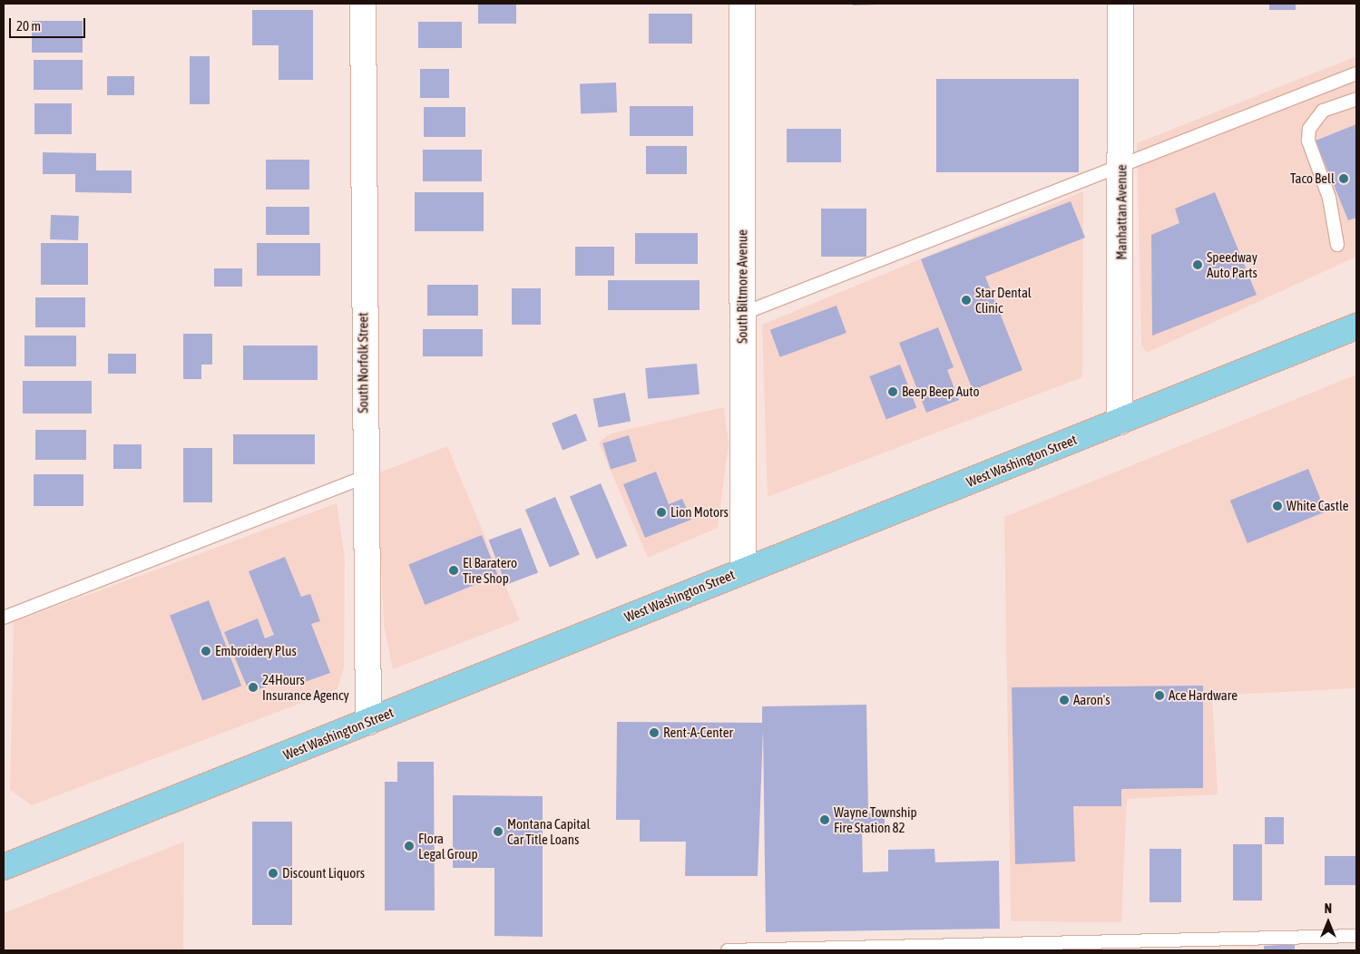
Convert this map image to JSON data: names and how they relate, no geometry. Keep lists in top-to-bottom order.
{
  "streets": {
    "main road": ["West Washington Street"],
    "street": ["Manhattan Avenue", "South Biltmore Avenue", "South Norfolk Street"]
  },
  "crossings": [
    ["Manhattan Avenue", "West Washington Street"],
    ["South Biltmore Avenue", "West Washington Street"],
    ["South Norfolk Street", "West Washington Street"]
  ],
  "places": [
    "Taco Bell",
    "Speedway Auto Parts",
    "Star Dental Clinic",
    "Beep Beep Auto",
    "White Castle",
    "Lion Motors",
    "El Baratero Tire Shop",
    "Embroidery Plus",
    "24Hours Insurance Agency",
    "Ace Hardware",
    "Aaron's",
    "Rent-A-Center",
    "Wayne Township Fire Station 82",
    "Montana Capital Car Title Loans",
    "Flora Legal Group",
    "Discount Liquors"
  ],
  "scale_bar": "20 m",
  "north": "top"
}
